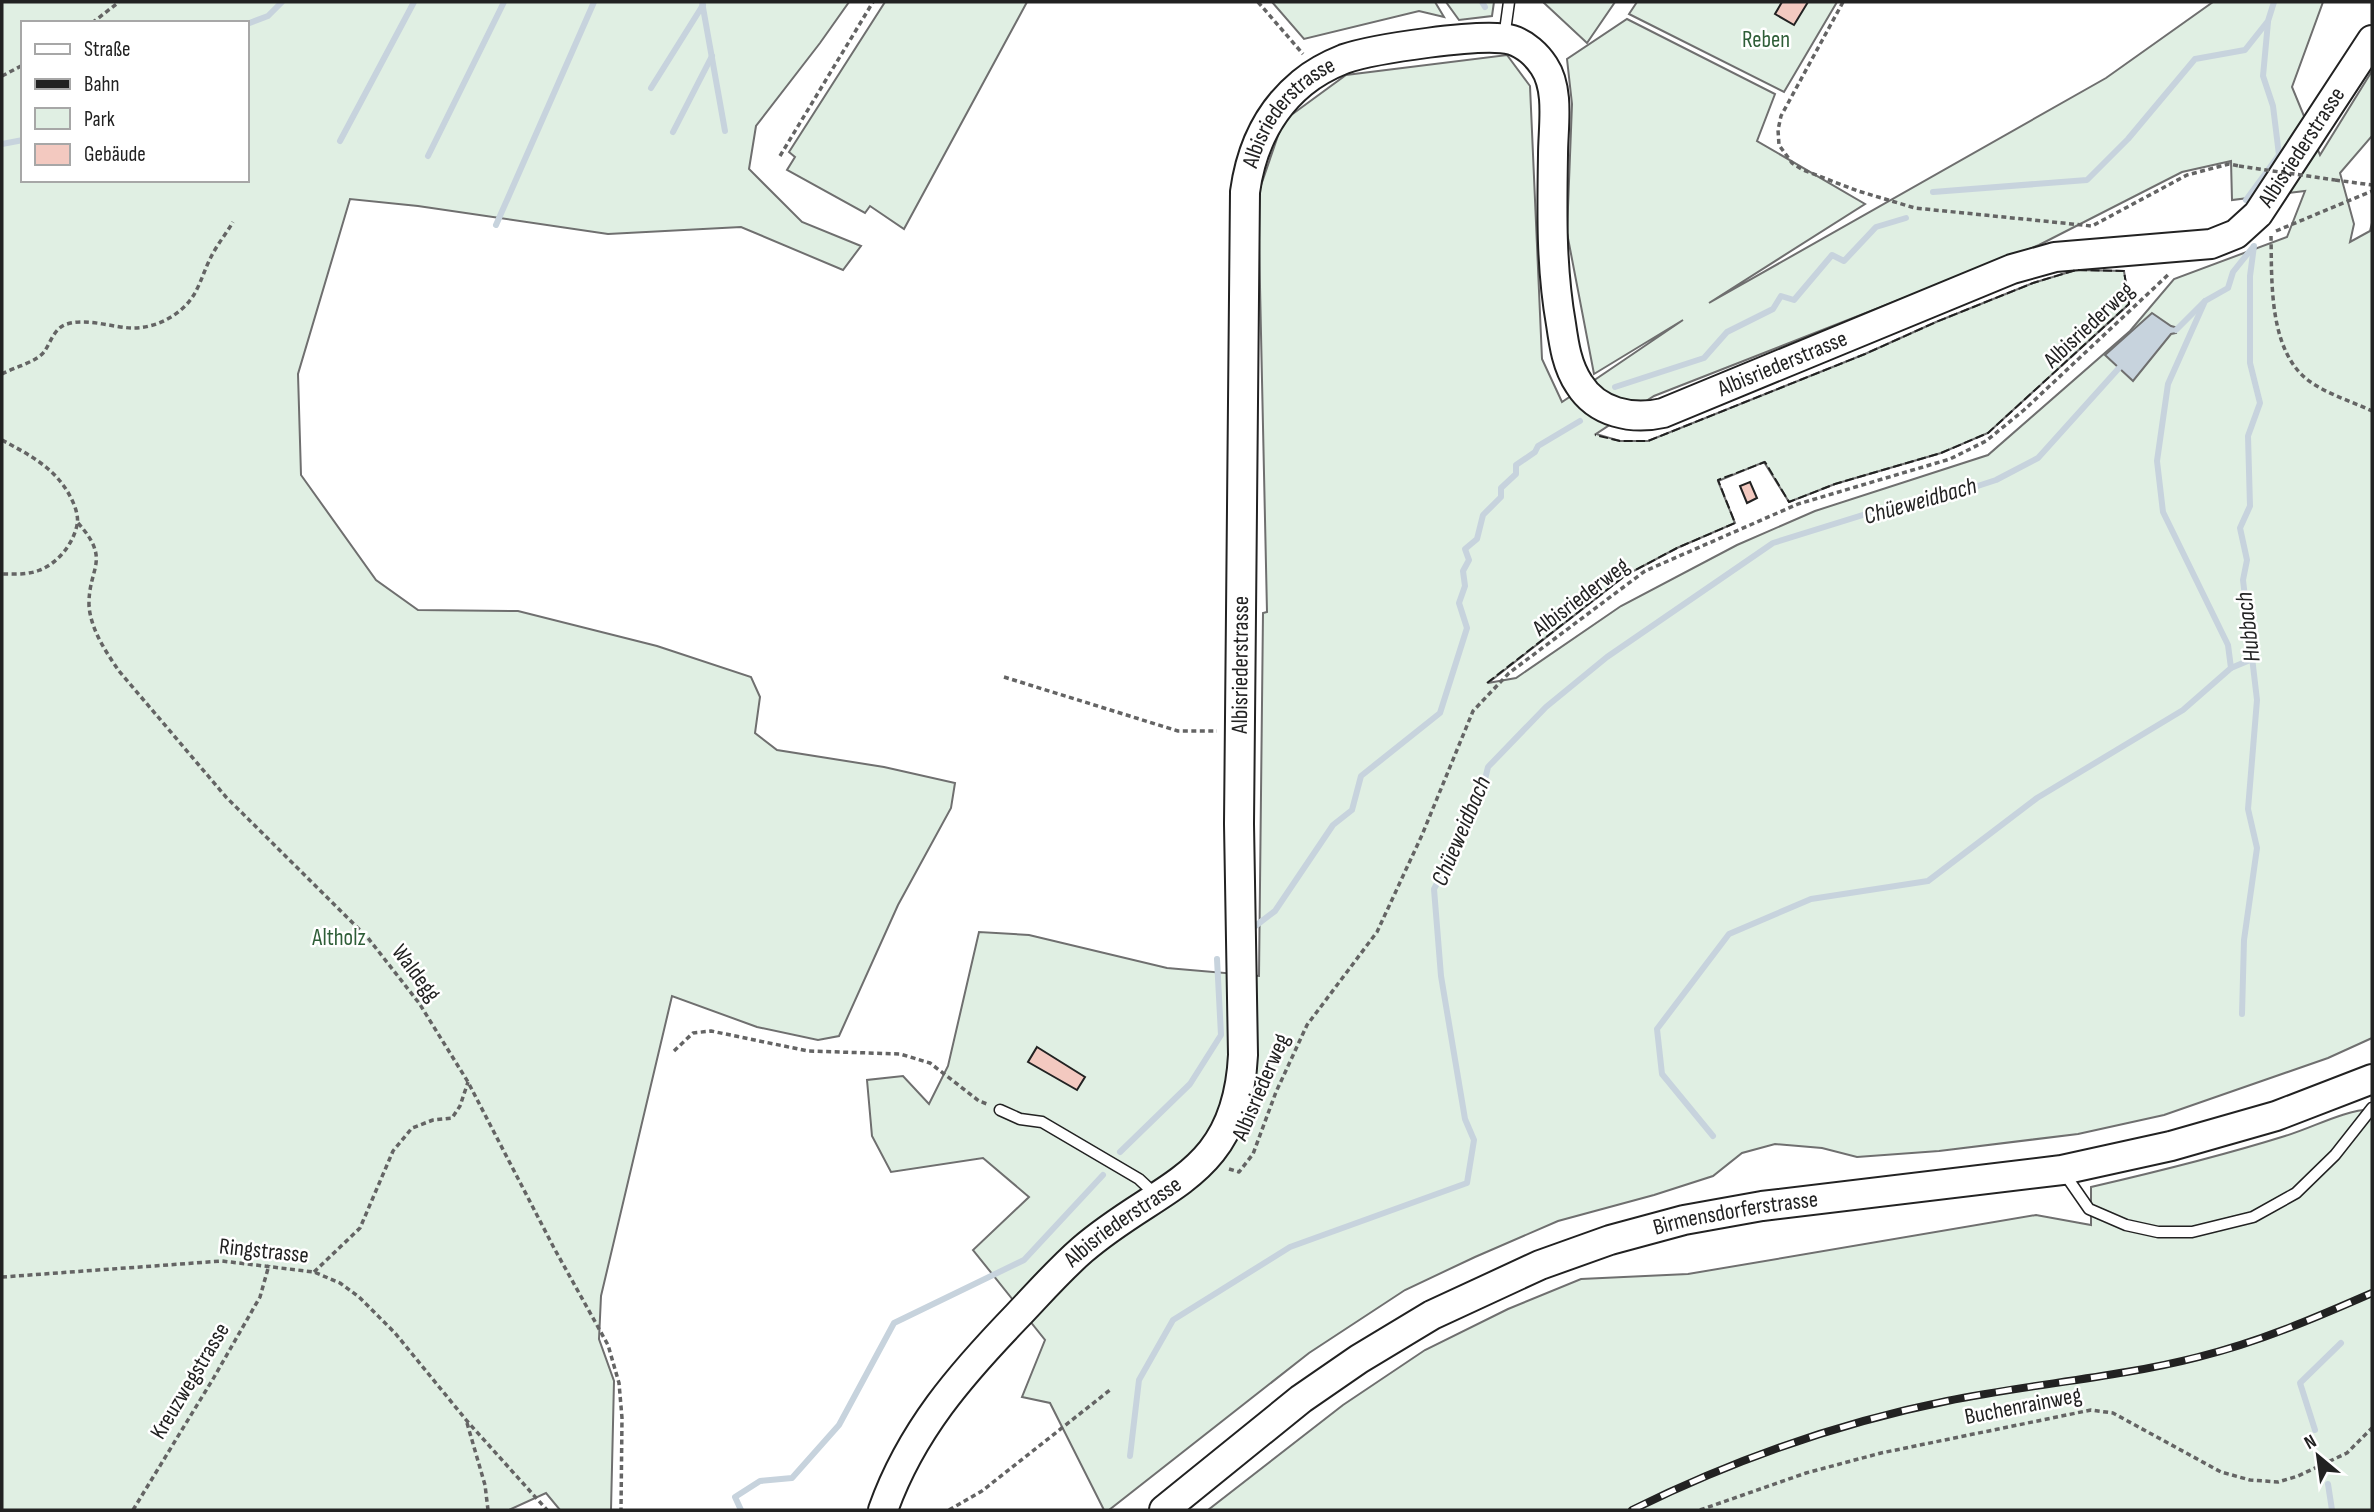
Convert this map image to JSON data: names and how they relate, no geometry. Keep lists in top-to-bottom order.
{
  "streets": {
    "main road": ["Albisriederstrasse", "Birmensdorferstrasse"],
    "path": [
      "Albisriederweg",
      "Waldegg",
      "Ringstrasse",
      "Kreuzwegstrasse",
      "Buchenrainweg"
    ]
  },
  "crossings": [
    ["Albisriederstrasse", "Albisriederweg"],
    ["Ringstrasse", "Kreuzwegstrasse"]
  ],
  "water": ["Chüeweidbach", "Hubbach"],
  "parks": ["Reben", "Altholz"],
  "legend": [
    "Straße",
    "Bahn",
    "Park",
    "Gebäude"
  ],
  "north": "top left"
}
